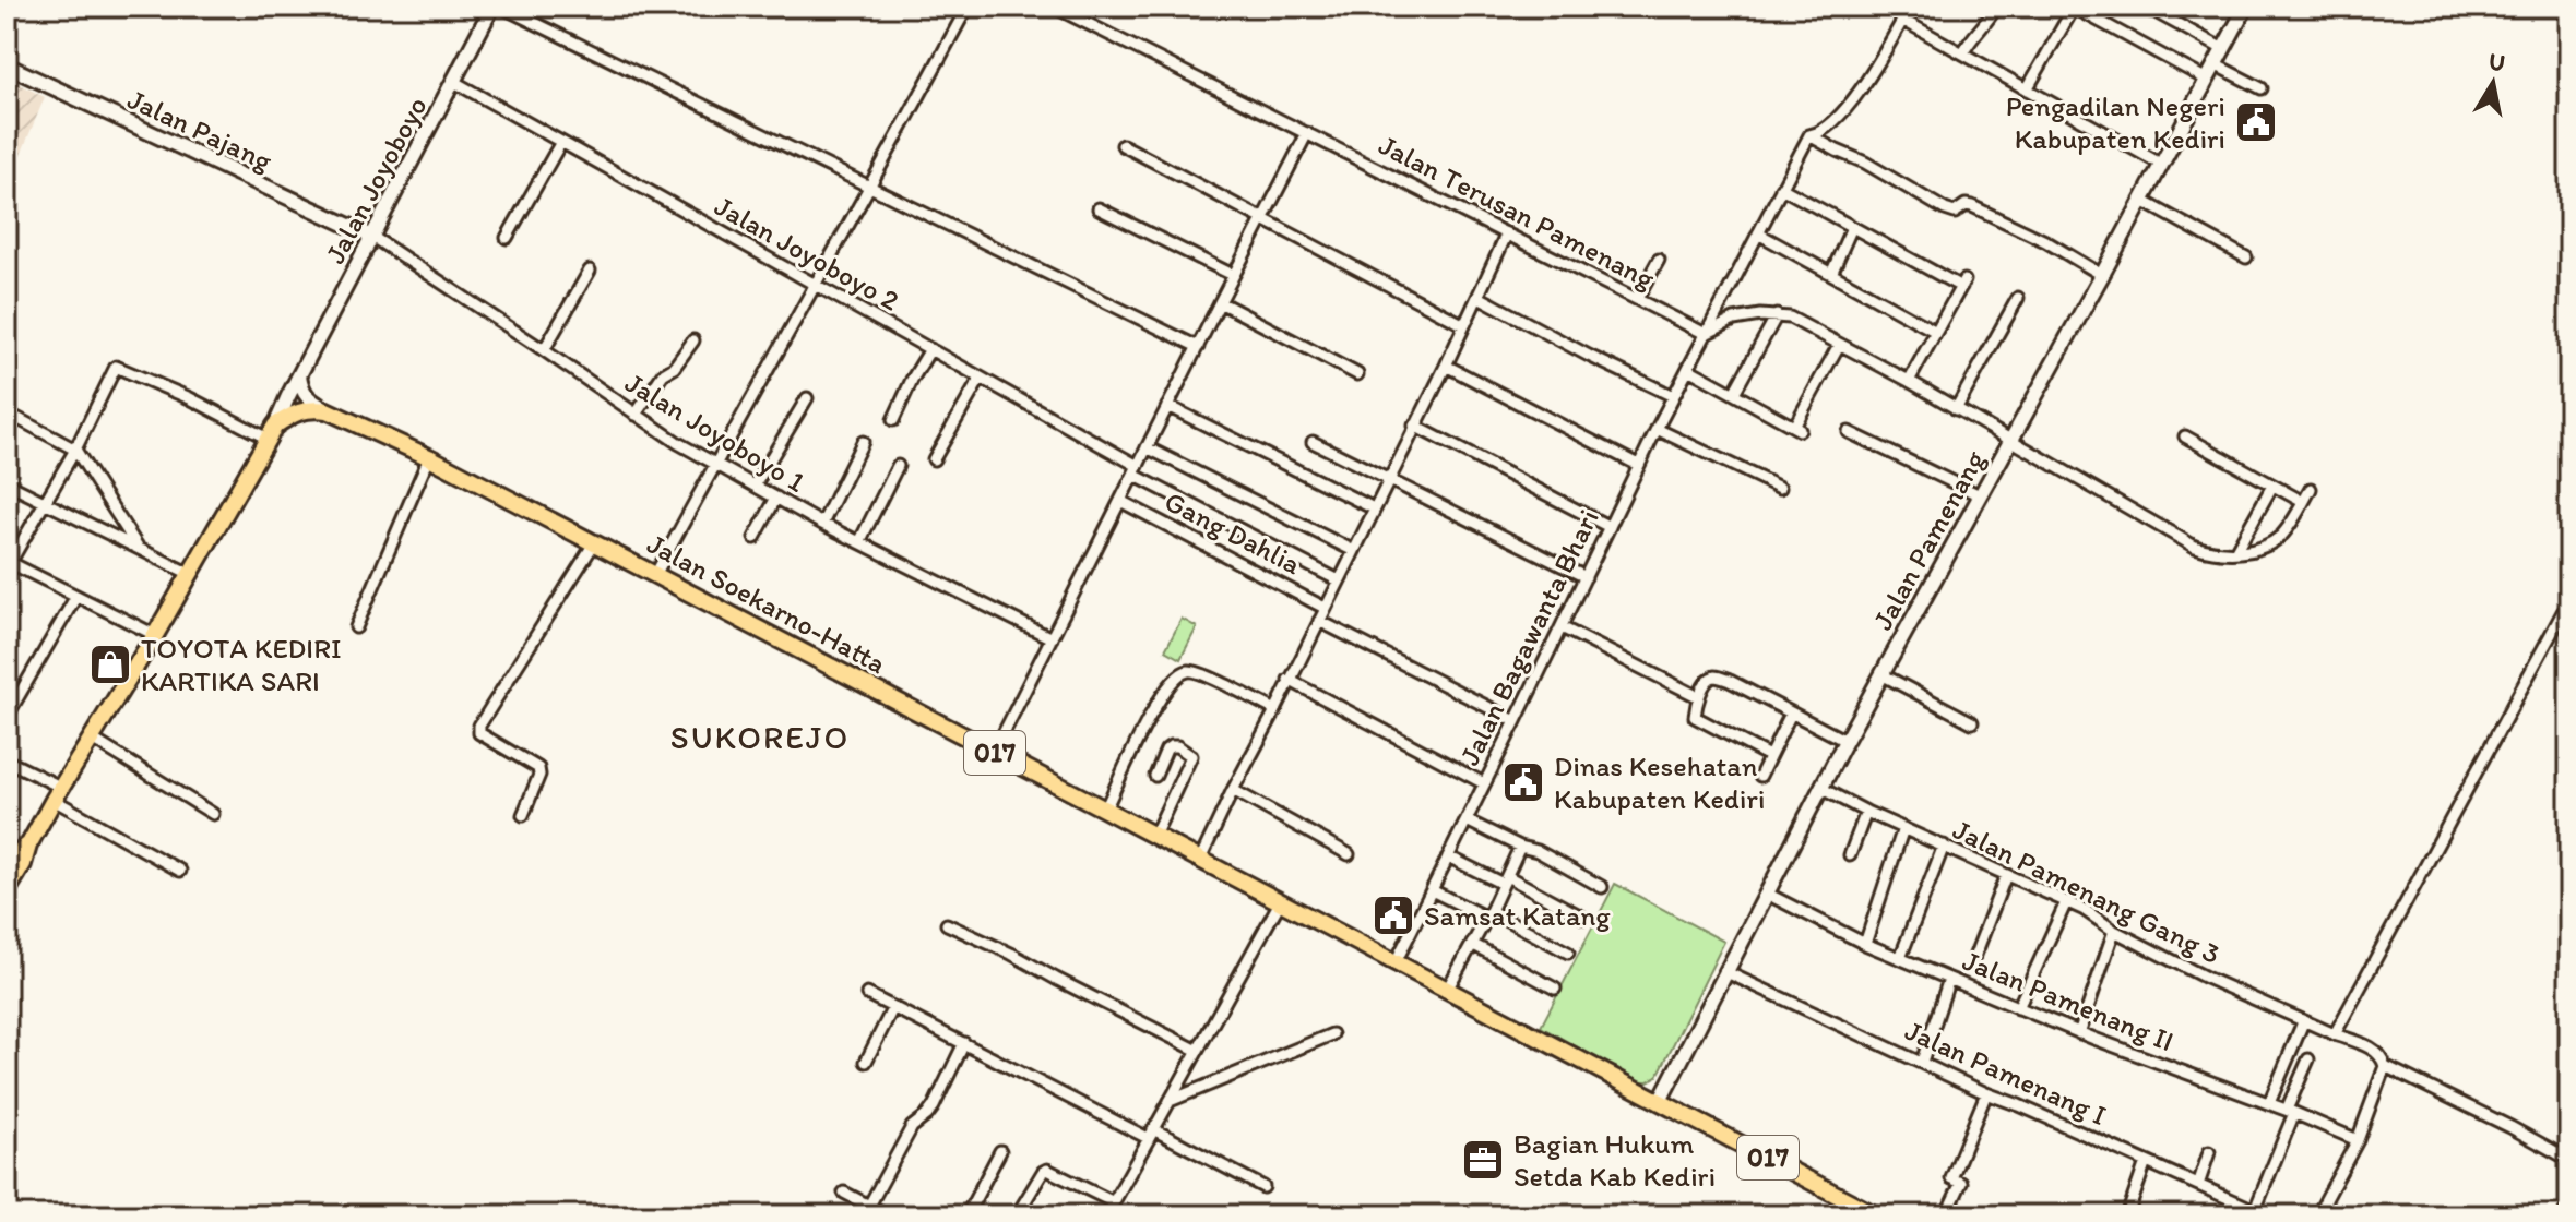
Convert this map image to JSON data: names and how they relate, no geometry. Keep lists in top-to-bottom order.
{
  "streets": {
    "main road": [
      "Jalan Pajang",
      "Jalan Joyoboyo",
      "Jalan Pamenang",
      "Jalan Soekarno-Hatta",
      "017"
    ],
    "street": [
      "Jalan Terusan Pamenang",
      "Jalan Joyoboyo 2",
      "Jalan Joyoboyo 1",
      "Gang Dahlia",
      "Jalan Bagawanta Bhari",
      "Jalan Pamenang Gang 3",
      "Jalan Pamenang II",
      "Jalan Pamenang I"
    ]
  },
  "crossings": [
    ["Jalan Pajang", "Jalan Joyoboyo"],
    ["Jalan Pajang", "Jalan Joyoboyo 1"],
    ["Jalan Joyoboyo", "Jalan Joyoboyo 2"],
    ["Jalan Joyoboyo", "Jalan Joyoboyo 1"],
    ["Jalan Terusan Pamenang", "Jalan Bagawanta Bhari"],
    ["Jalan Pamenang", "Jalan Soekarno-Hatta"],
    ["Jalan Pamenang", "017"],
    ["Jalan Pamenang", "Jalan Pamenang Gang 3"],
    ["Jalan Pamenang", "Jalan Pamenang II"],
    ["Jalan Pamenang", "Jalan Pamenang I"],
    ["Jalan Soekarno-Hatta", "Jalan Bagawanta Bhari"],
    ["Jalan Soekarno-Hatta", "017"]
  ],
  "districts": ["SUKOREJO"],
  "places": {
    "public building": ["Pengadilan Negeri Kabupaten Kediri", "Dinas Kesehatan Kabupaten Kediri", "Samsat Katang"],
    "shop": ["TOYOTA KEDIRI KARTIKA SARI"],
    "office": ["Bagian Hukum Setda Kab Kediri"]
  },
  "north": "top"
}
